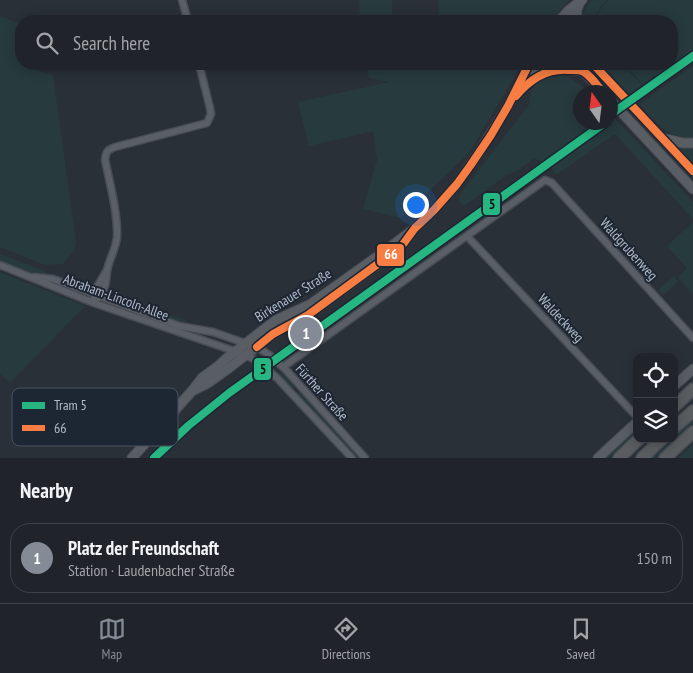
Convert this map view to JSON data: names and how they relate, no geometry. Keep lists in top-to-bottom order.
{
  "streets": {
    "street": [
      "Waldgrubenweg",
      "Birkenauer Straße",
      "Abraham-Lincoln-Allee",
      "Waldeckweg",
      "Fürther Straße"
    ]
  },
  "crossings": [
    ["Waldgrubenweg", "Waldeckweg"],
    ["Birkenauer Straße", "Abraham-Lincoln-Allee"],
    ["Birkenauer Straße", "Fürther Straße"],
    ["Abraham-Lincoln-Allee", "Fürther Straße"]
  ],
  "lines": ["tram line 5", "transit line 66"],
  "legend": ["Tram 5", "66"],
  "north": "top",
  "page": {
    "search": "Search here",
    "pins": "1",
    "heading": "Nearby",
    "list": [
      {
        "mark": "1",
        "name": "Platz der Freundschaft",
        "note": "Station · Laudenbacher Straße",
        "value": "150 m"
      }
    ],
    "nav": ["Map", "Directions", "Saved"]
  }
}
